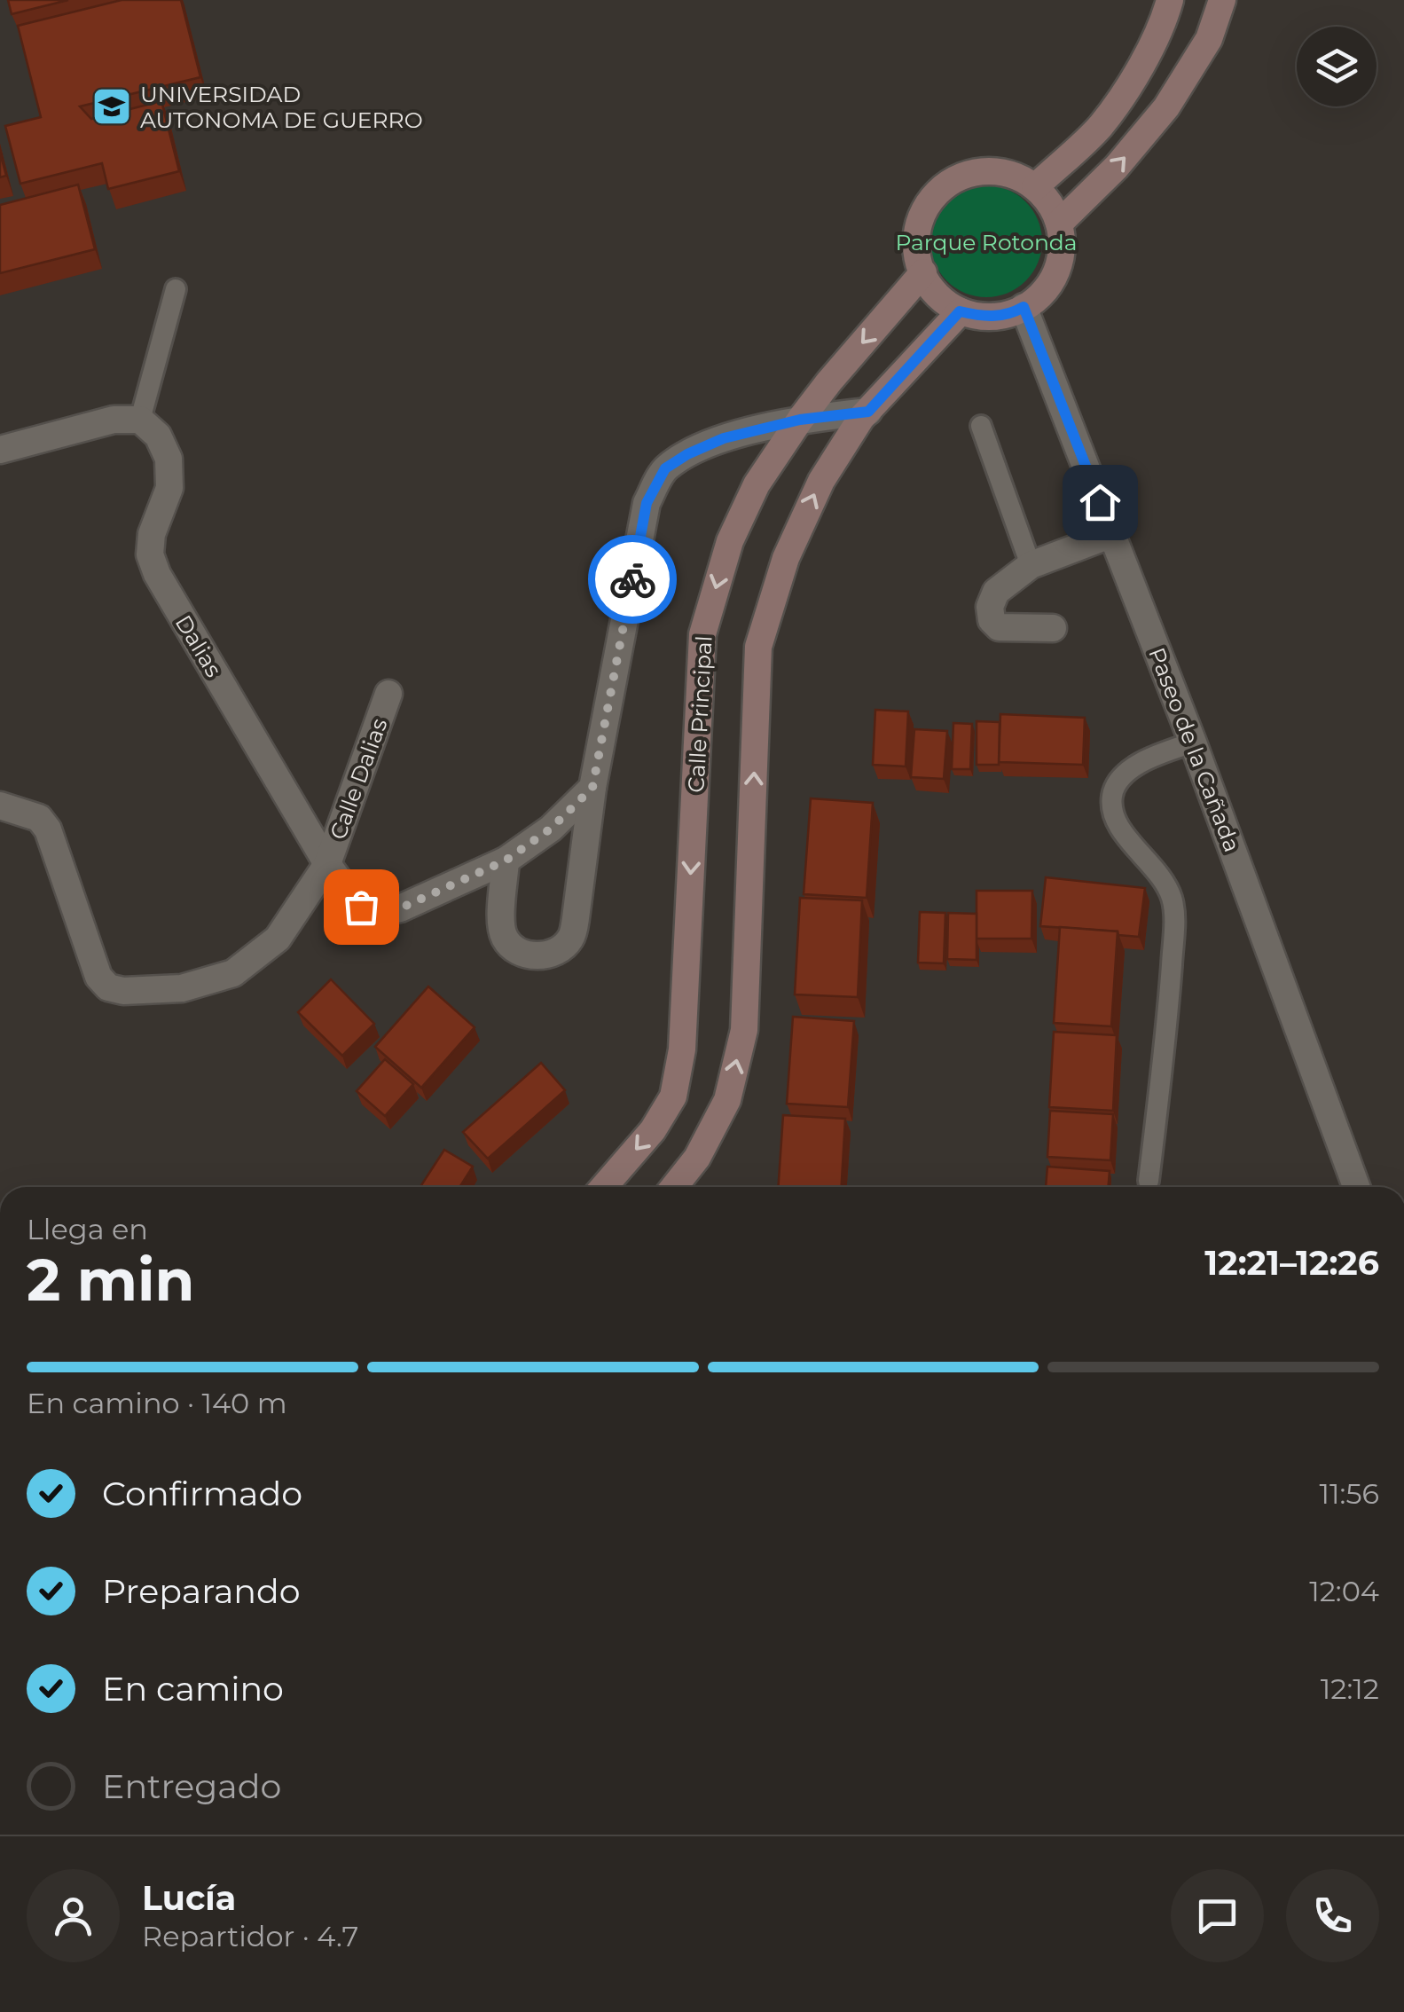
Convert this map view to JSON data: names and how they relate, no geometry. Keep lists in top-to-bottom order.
{
  "streets": {
    "street": [
      "Dalias",
      "Calle Principal",
      "Paseo de la Cañada",
      "Calle Dalias"
    ]
  },
  "crossings": [
    ["Dalias", "Calle Dalias"],
    ["Calle Principal", "Paseo de la Cañada"]
  ],
  "parks": ["Parque Rotonda"],
  "places": {
    "school or university": ["UNIVERSIDAD AUTONOMA DE GUERRO"]
  },
  "page": {
    "heading": ["2 min", "Llega en", "12:21–12:26"],
    "panel": ["Lucía", "Repartidor · 4.7"],
    "bar": "En camino · 140 m",
    "list": [
      ["Confirmado", "11:56"],
      ["Preparando", "12:04"],
      ["En camino", "12:12"],
      "Entregado"
    ]
  }
}
